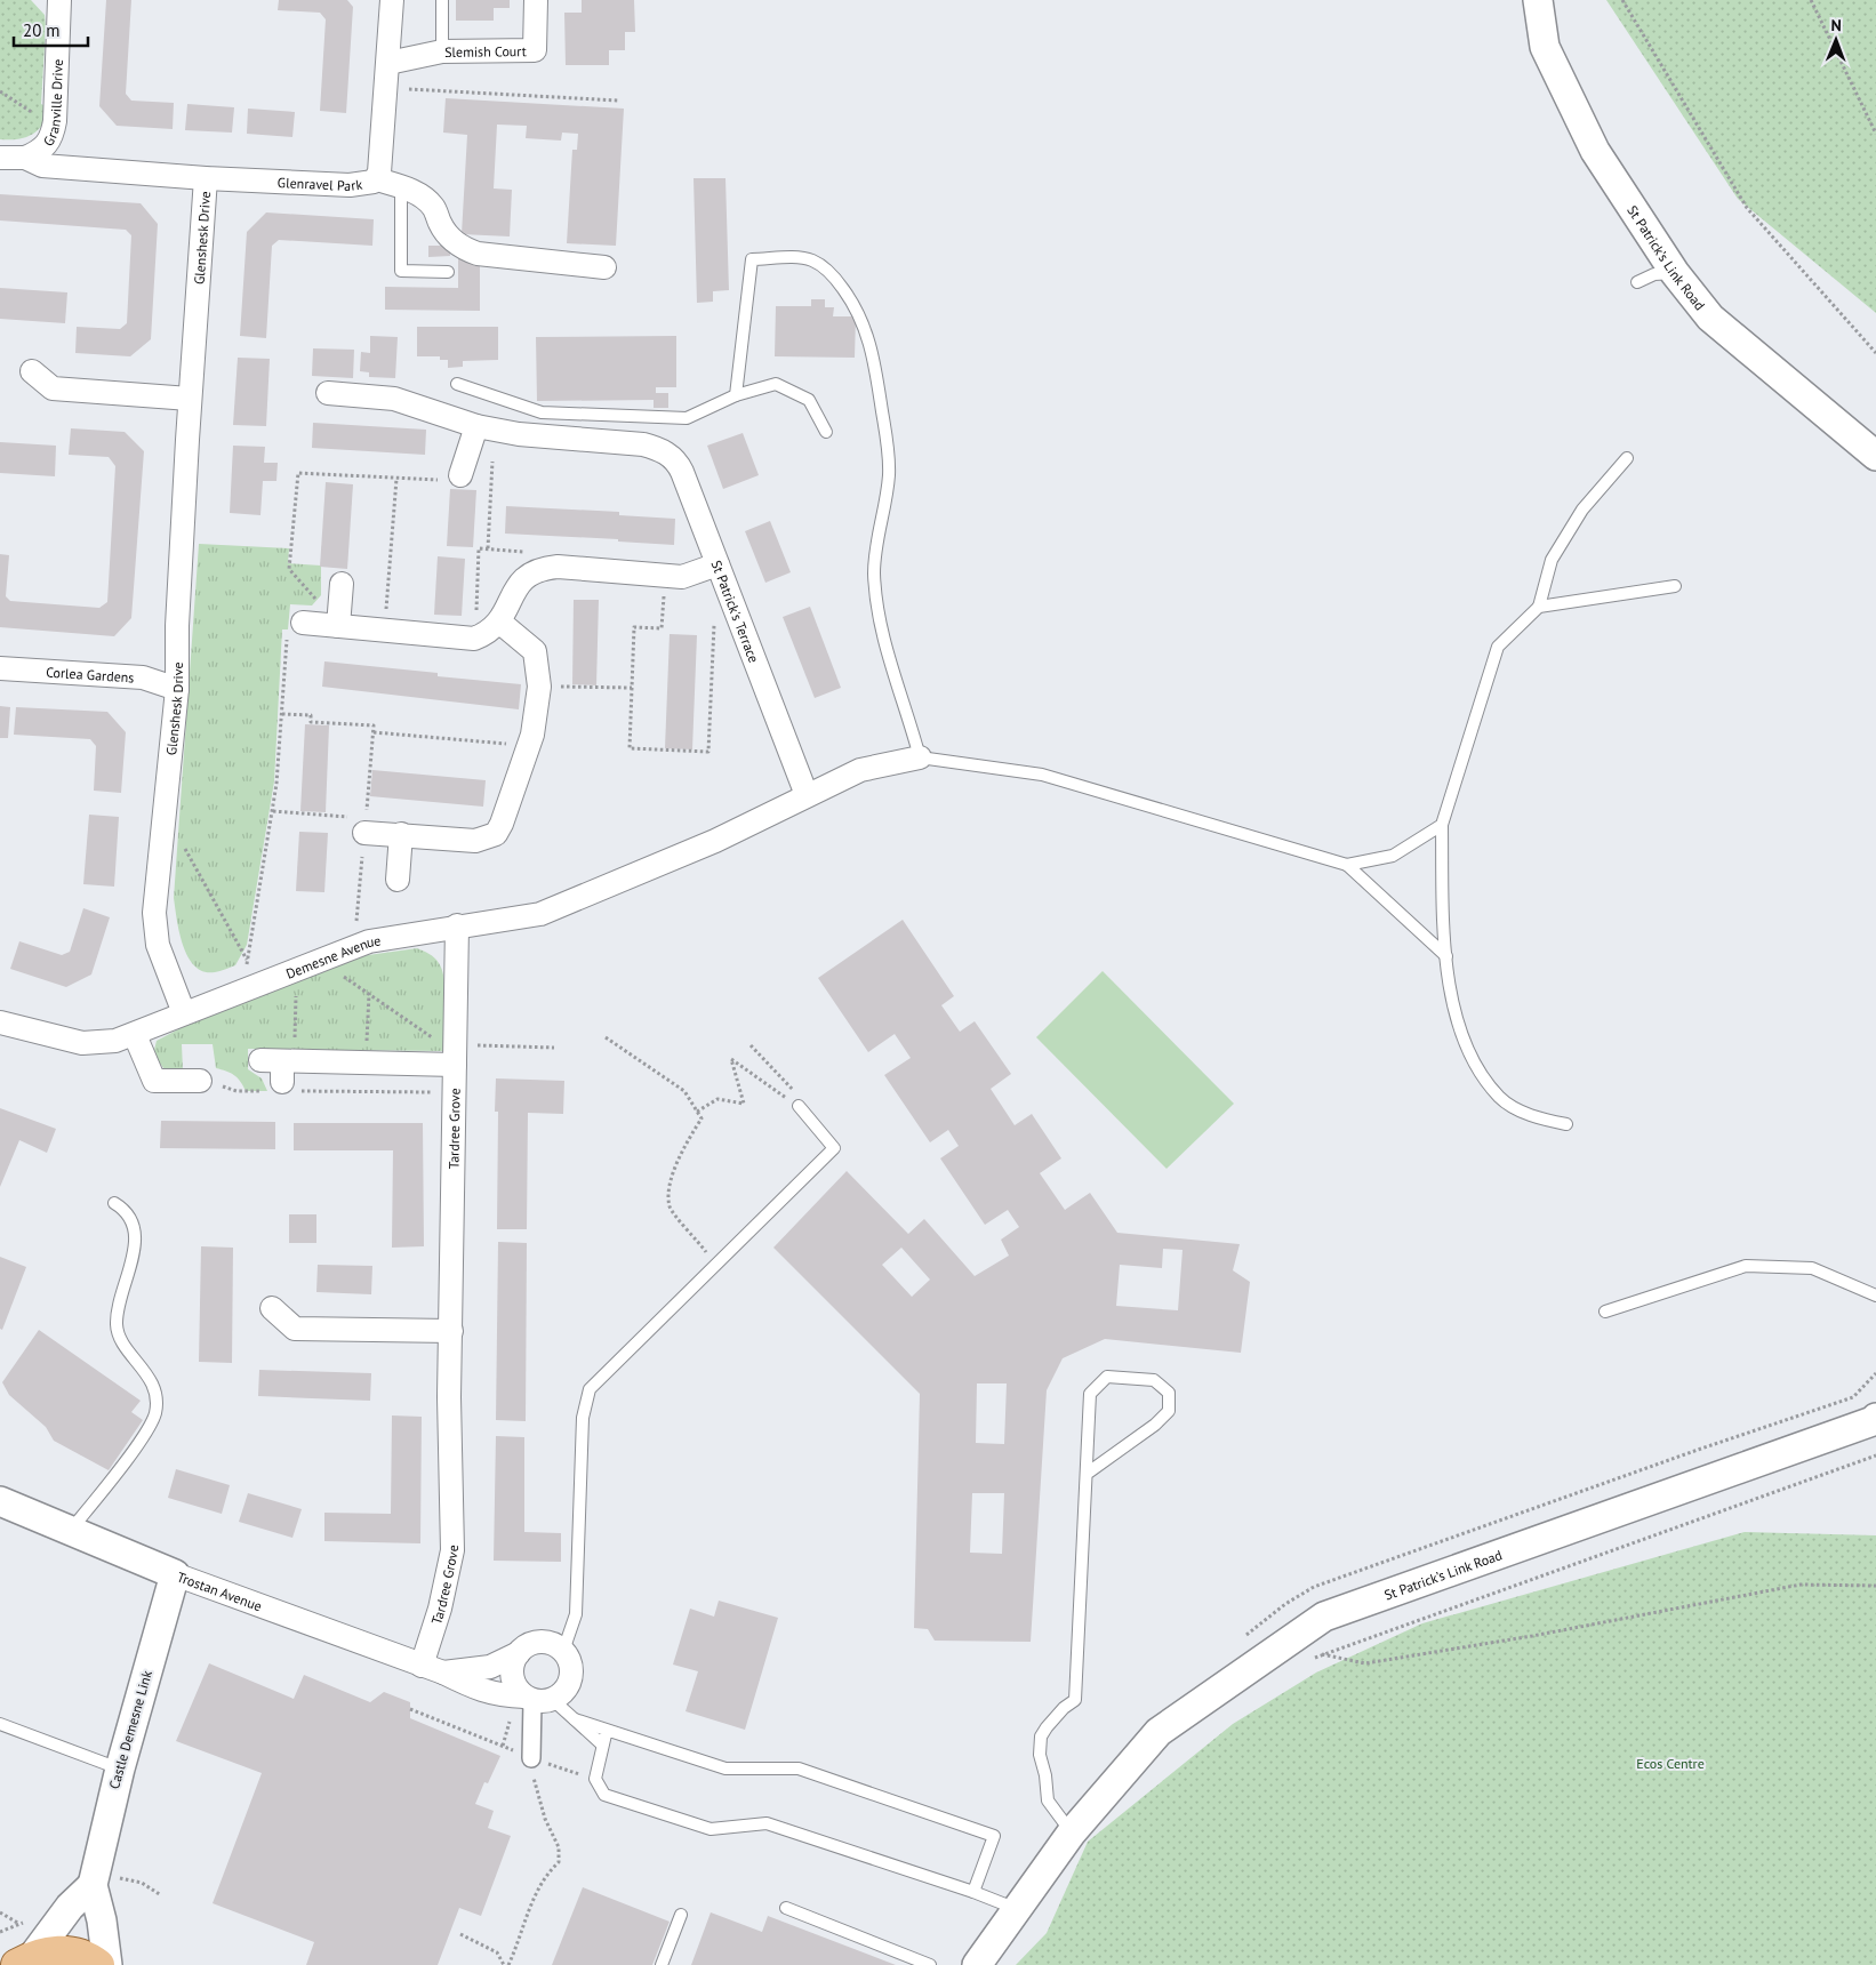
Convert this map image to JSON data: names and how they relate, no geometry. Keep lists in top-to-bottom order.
{
  "streets": {
    "street": [
      "Slemish Court",
      "Granville Drive",
      "Glenravel Park",
      "Glenshesk Drive",
      "St Patrick’s Link Road",
      "St Patrick's Terrace",
      "Corlea Gardens",
      "Demesne Avenue",
      "Tardree Grove",
      "Trostan Avenue",
      "Castle Demesne Link"
    ]
  },
  "crossings": [
    ["Slemish Court", "Glenravel Park"],
    ["Granville Drive", "Glenravel Park"],
    ["Glenravel Park", "Glenshesk Drive"],
    ["Glenshesk Drive", "Corlea Gardens"],
    ["Glenshesk Drive", "Demesne Avenue"],
    ["St Patrick's Terrace", "Demesne Avenue"],
    ["Demesne Avenue", "Tardree Grove"],
    ["Tardree Grove", "Trostan Avenue"],
    ["Trostan Avenue", "Castle Demesne Link"]
  ],
  "parks": ["Ecos Centre"],
  "scale_bar": "20 m",
  "north": "top"
}
